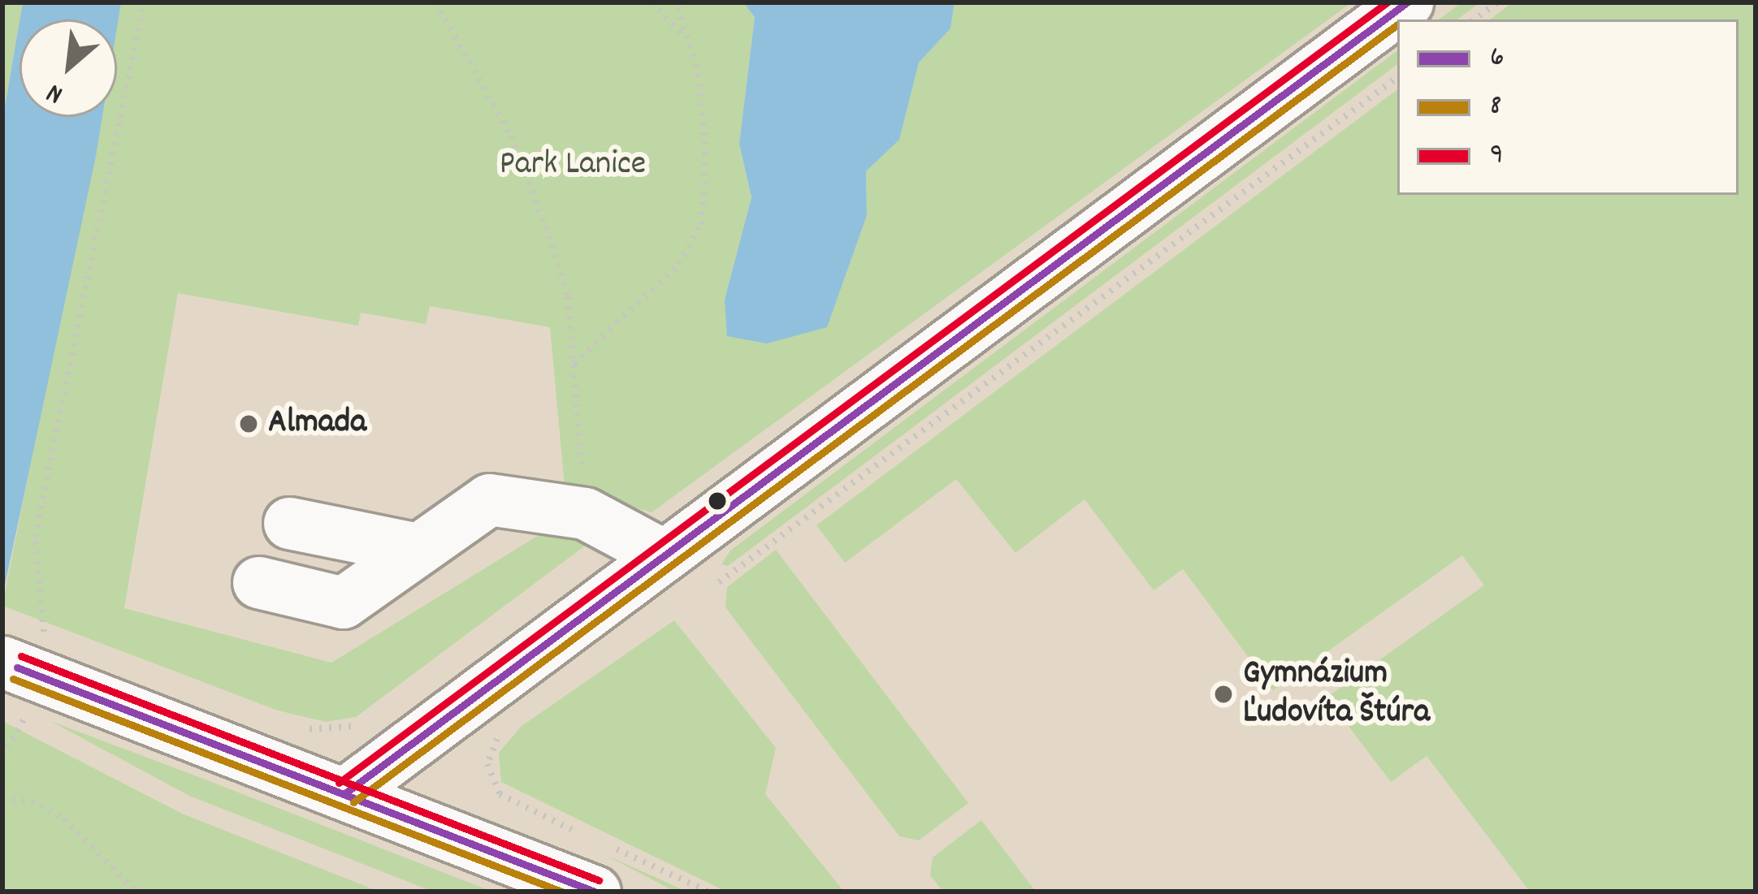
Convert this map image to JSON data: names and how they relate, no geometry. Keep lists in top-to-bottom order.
{
  "parks": ["Park Lanice"],
  "places": ["Almada", "Gymnázium Ľudovíta Štúra"],
  "lines": ["transit line 6", "transit line 9", "transit line 8"],
  "legend": ["6", "8", "9"],
  "north": "bottom left"
}
